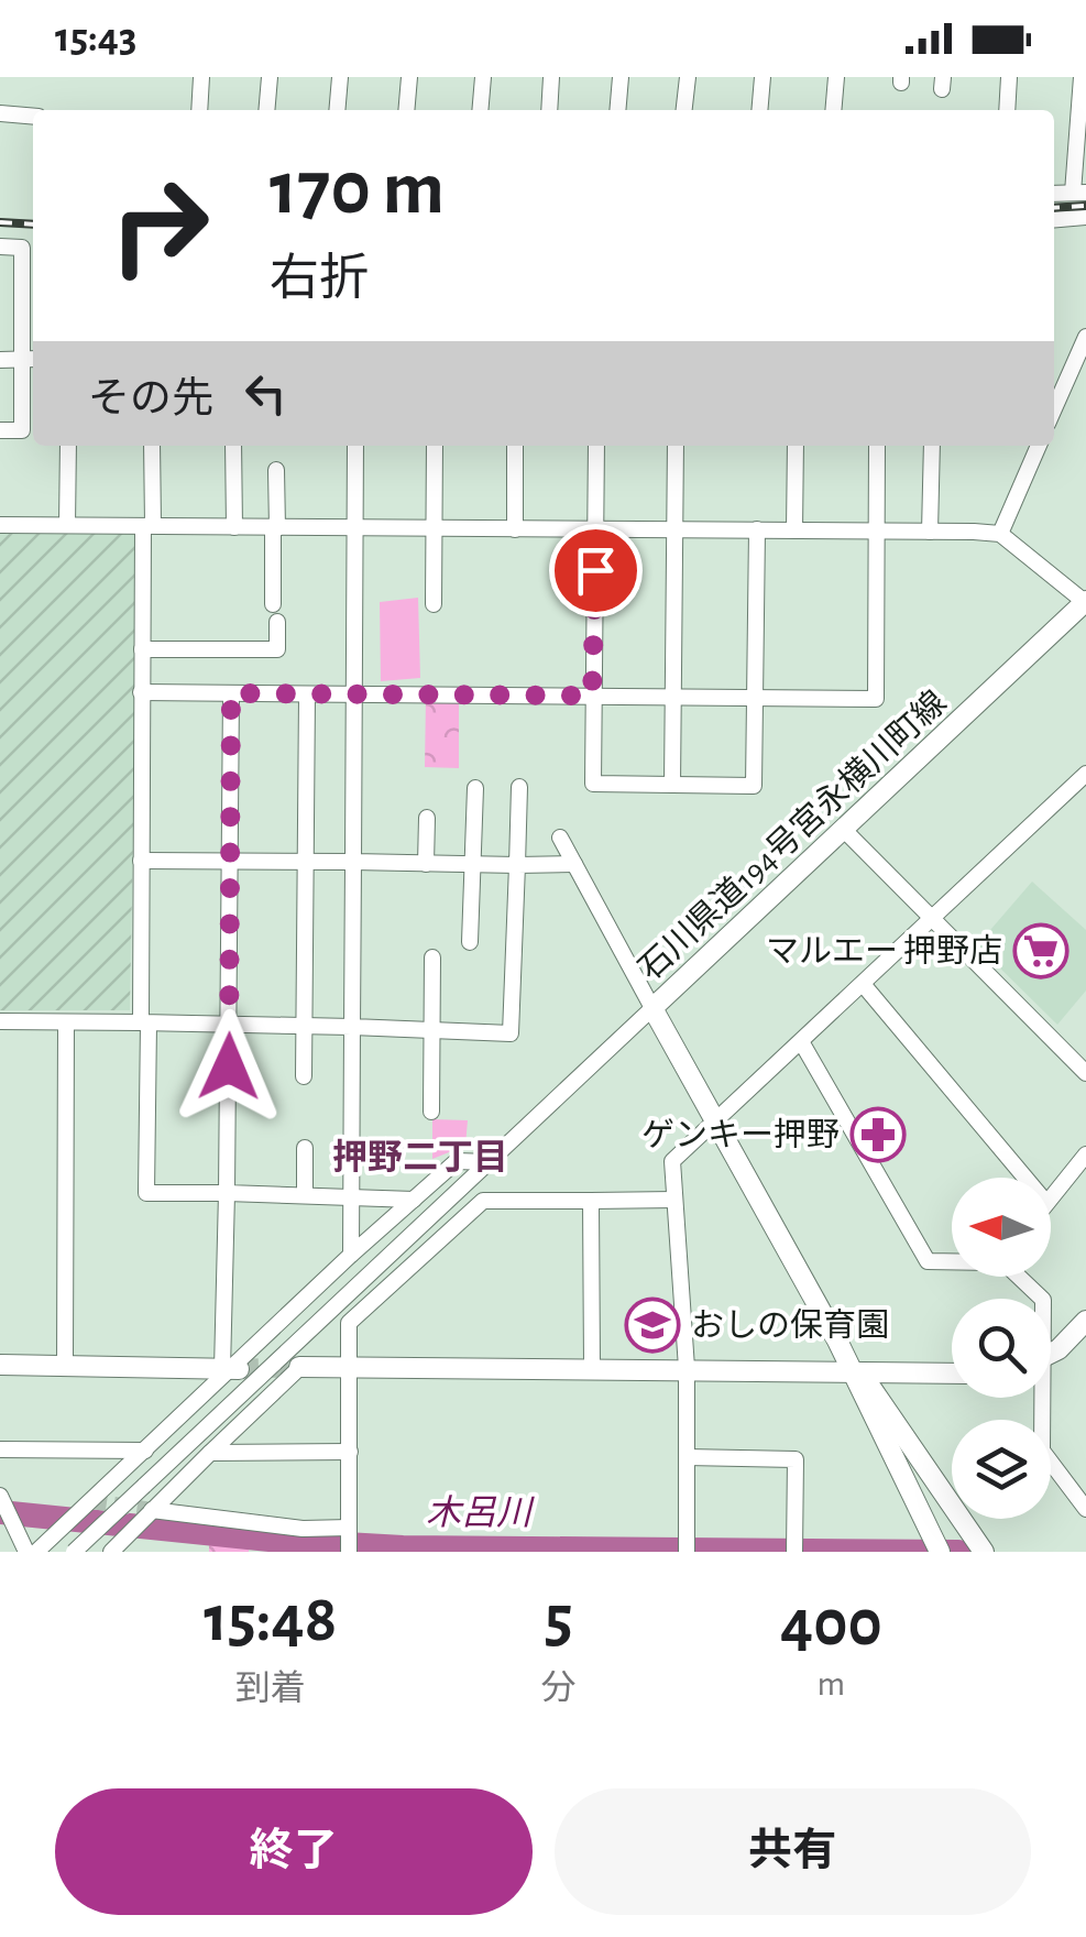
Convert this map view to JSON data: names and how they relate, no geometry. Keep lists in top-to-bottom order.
{
  "streets": {
    "main road": ["石川県道194号宮永横川町線"]
  },
  "districts": ["押野二丁目"],
  "water": ["木呂川"],
  "places": {
    "supermarket": ["マルエー 押野店"],
    "pharmacy": ["ゲンキー押野"],
    "school or university": ["おしの保育園"]
  },
  "north": "left",
  "page": {
    "status": "15:43",
    "turn": ["170 m", "右折"],
    "then": "その先",
    "eta": [
      "15:48",
      "到着",
      "5",
      "分",
      "400",
      "m"
    ],
    "buttons": ["終了", "共有"]
  }
}
